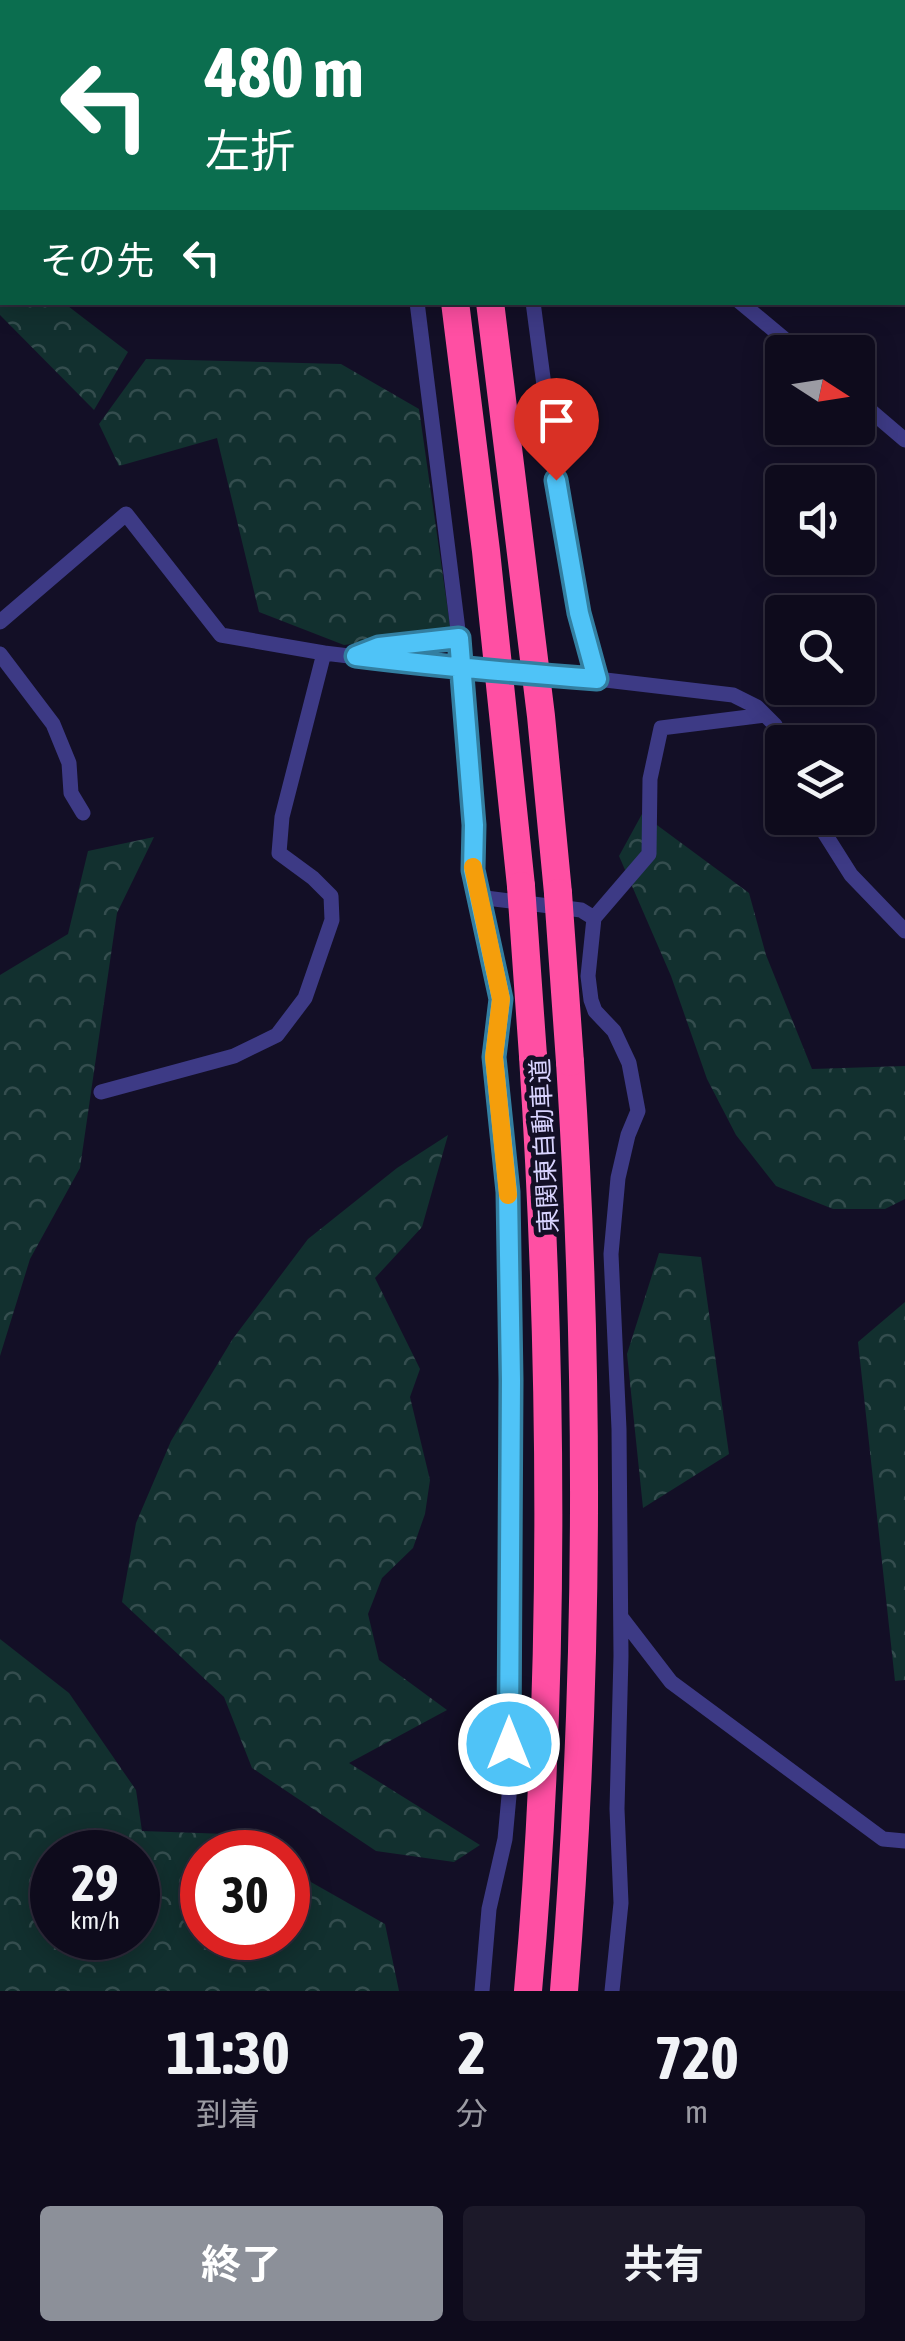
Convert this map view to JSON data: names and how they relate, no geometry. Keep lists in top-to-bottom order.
{
  "streets": {
    "highway": ["東関東自動車道"]
  },
  "north": "right",
  "page": {
    "turn": ["480 m", "左折"],
    "then": "その先",
    "speed": "29 km/h",
    "limit": "30",
    "eta": [
      "11:30",
      "到着",
      "2",
      "分",
      "720",
      "m"
    ],
    "buttons": ["終了", "共有"]
  }
}
